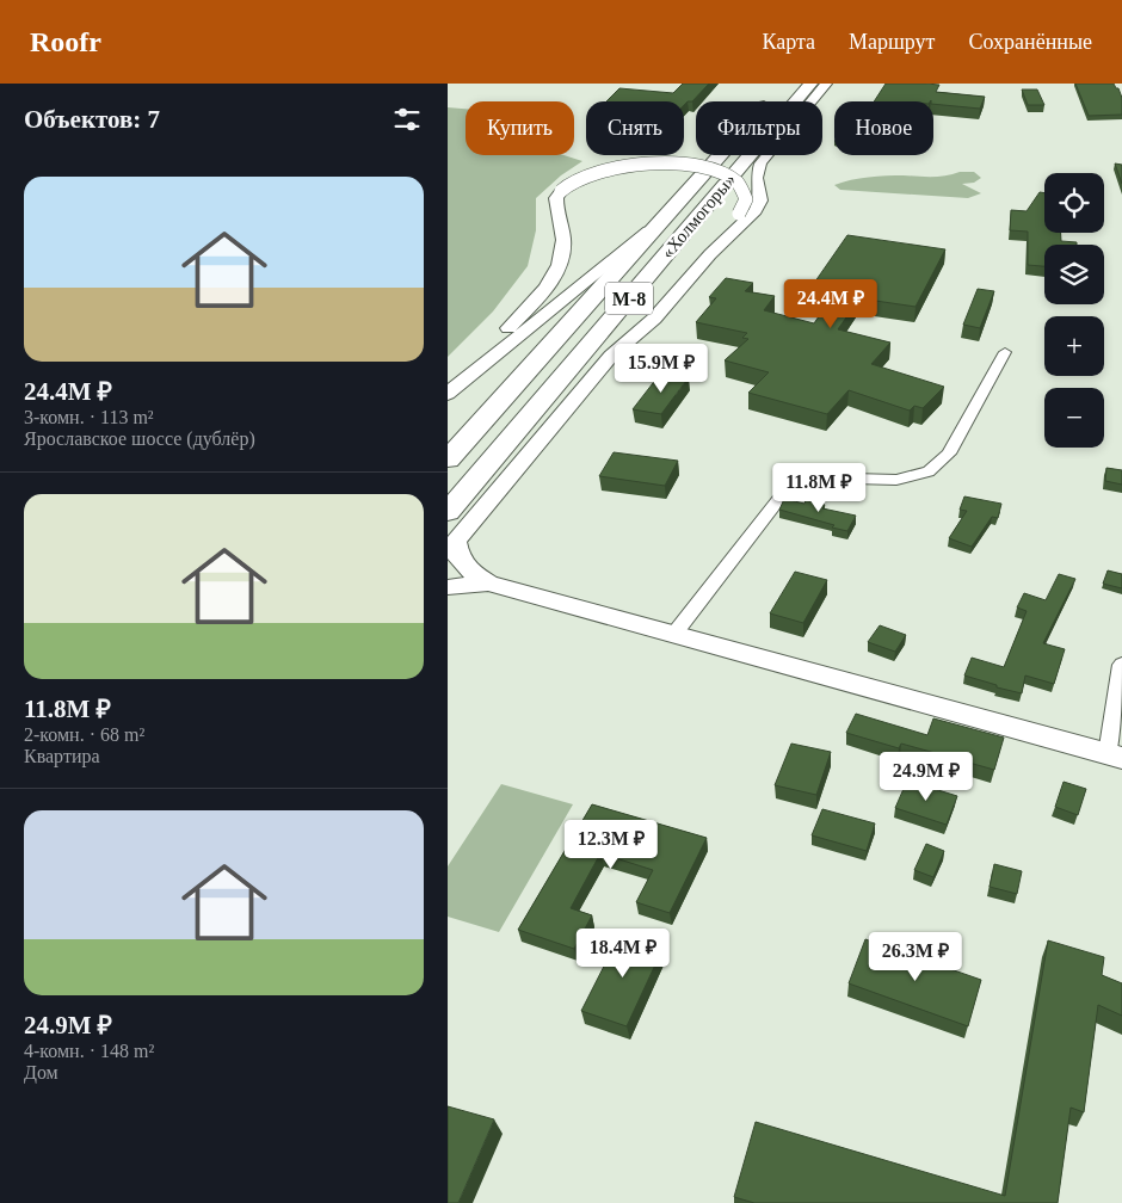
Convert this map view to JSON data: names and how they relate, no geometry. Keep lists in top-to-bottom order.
{
  "streets": {
    "highway": ["«Холмогоры»", "М-8"]
  },
  "page": {
    "header": "Roofr",
    "nav": ["Карта", "Маршрут", "Сохранённые"],
    "heading": "Объектов: 7",
    "chip": [
      "Купить",
      "Снять",
      "Фильтры",
      "Новое"
    ],
    "list": [
      {
        "name": "24.4M ₽",
        "note": "3-комн. · 113 m² · Ярославское шоссе (дублёр)"
      },
      {
        "name": "11.8M ₽",
        "note": "2-комн. · 68 m² · Квартира"
      },
      {
        "name": "24.9M ₽",
        "note": "4-комн. · 148 m² · Дом"
      }
    ],
    "map_buttons": ["+", "−"],
    "price": [
      "24.4M ₽",
      "15.9M ₽",
      "11.8M ₽",
      "24.9M ₽",
      "12.3M ₽",
      "18.4M ₽",
      "26.3M ₽"
    ]
  }
}
